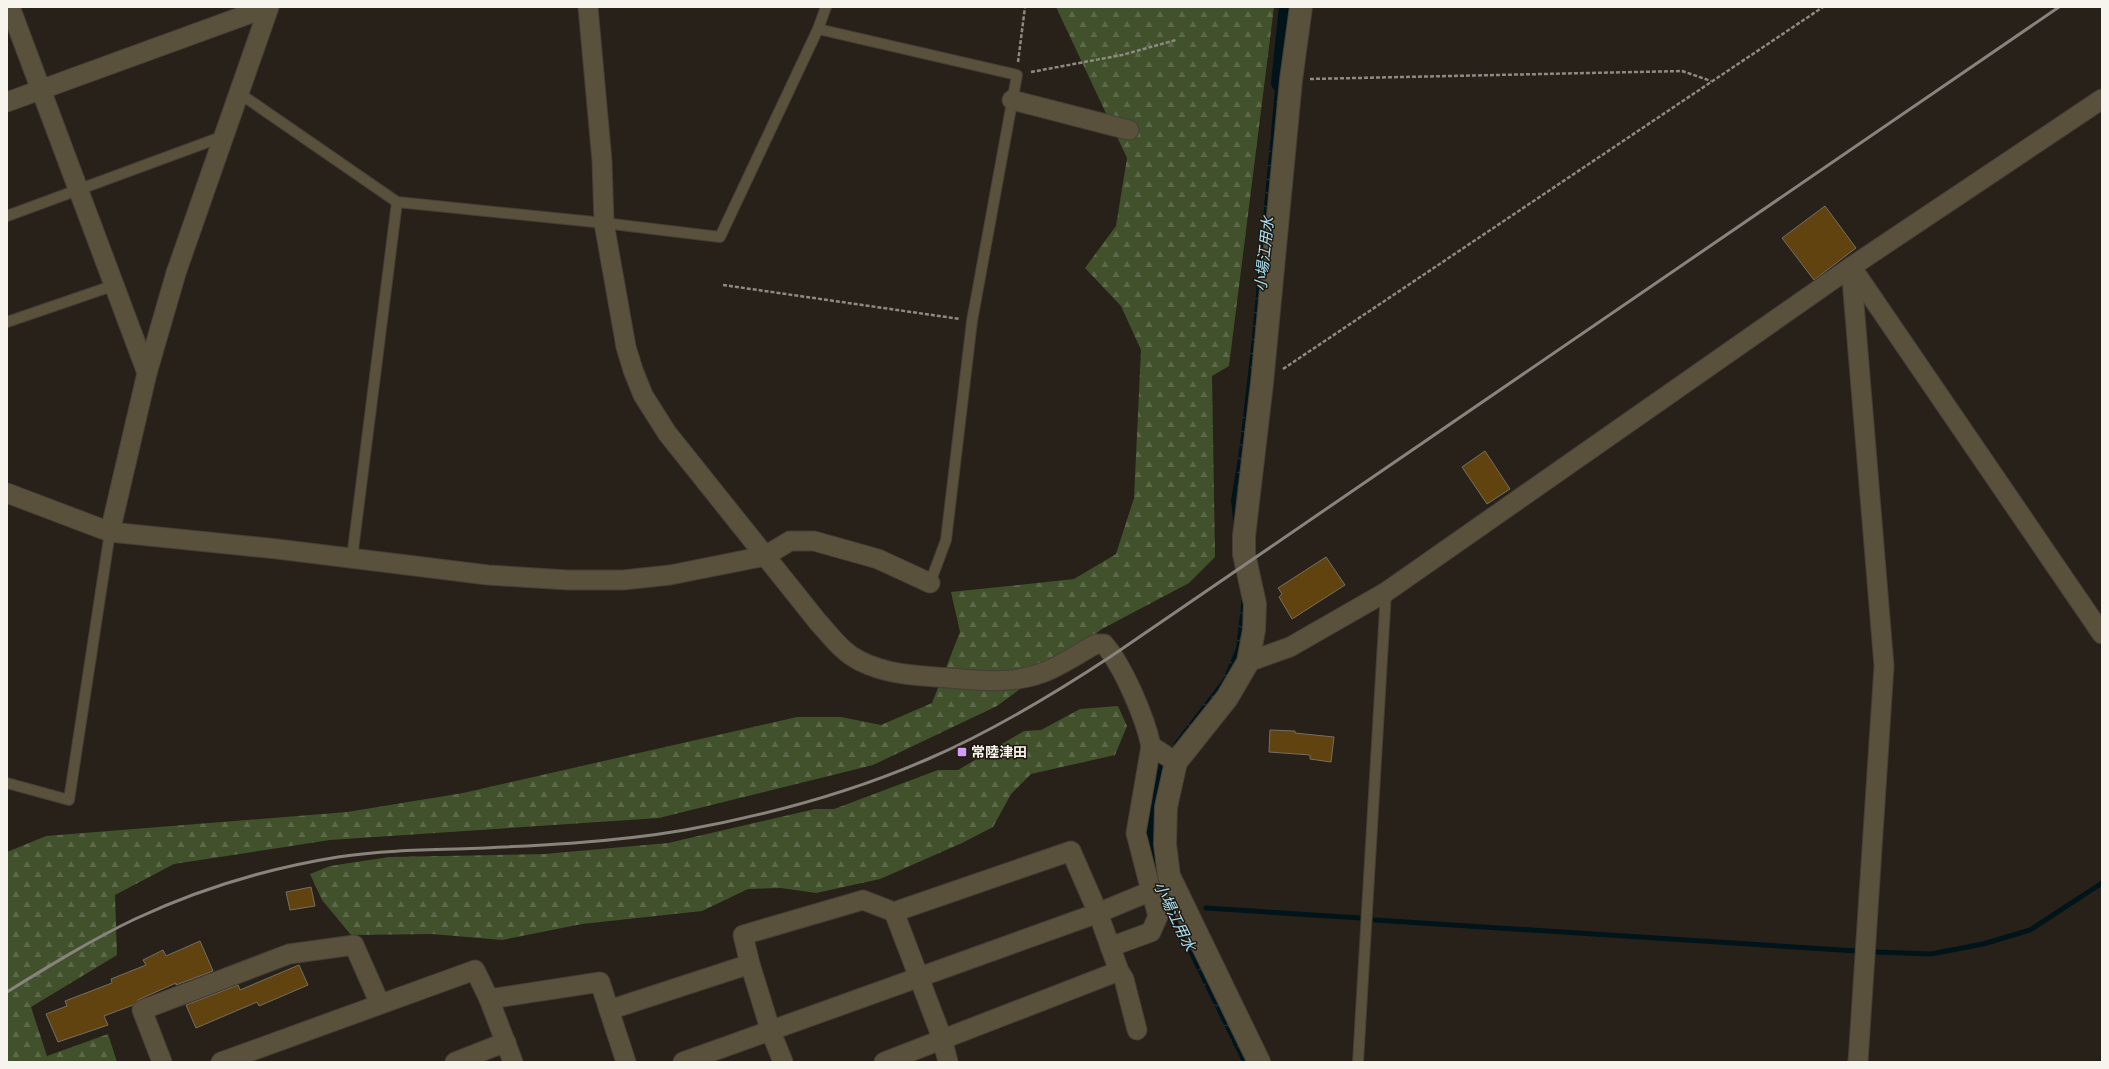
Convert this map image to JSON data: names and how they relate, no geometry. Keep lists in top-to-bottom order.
{
  "water": ["小場江用水"],
  "places": {
    "transit": ["常陸津田"]
  }
}
